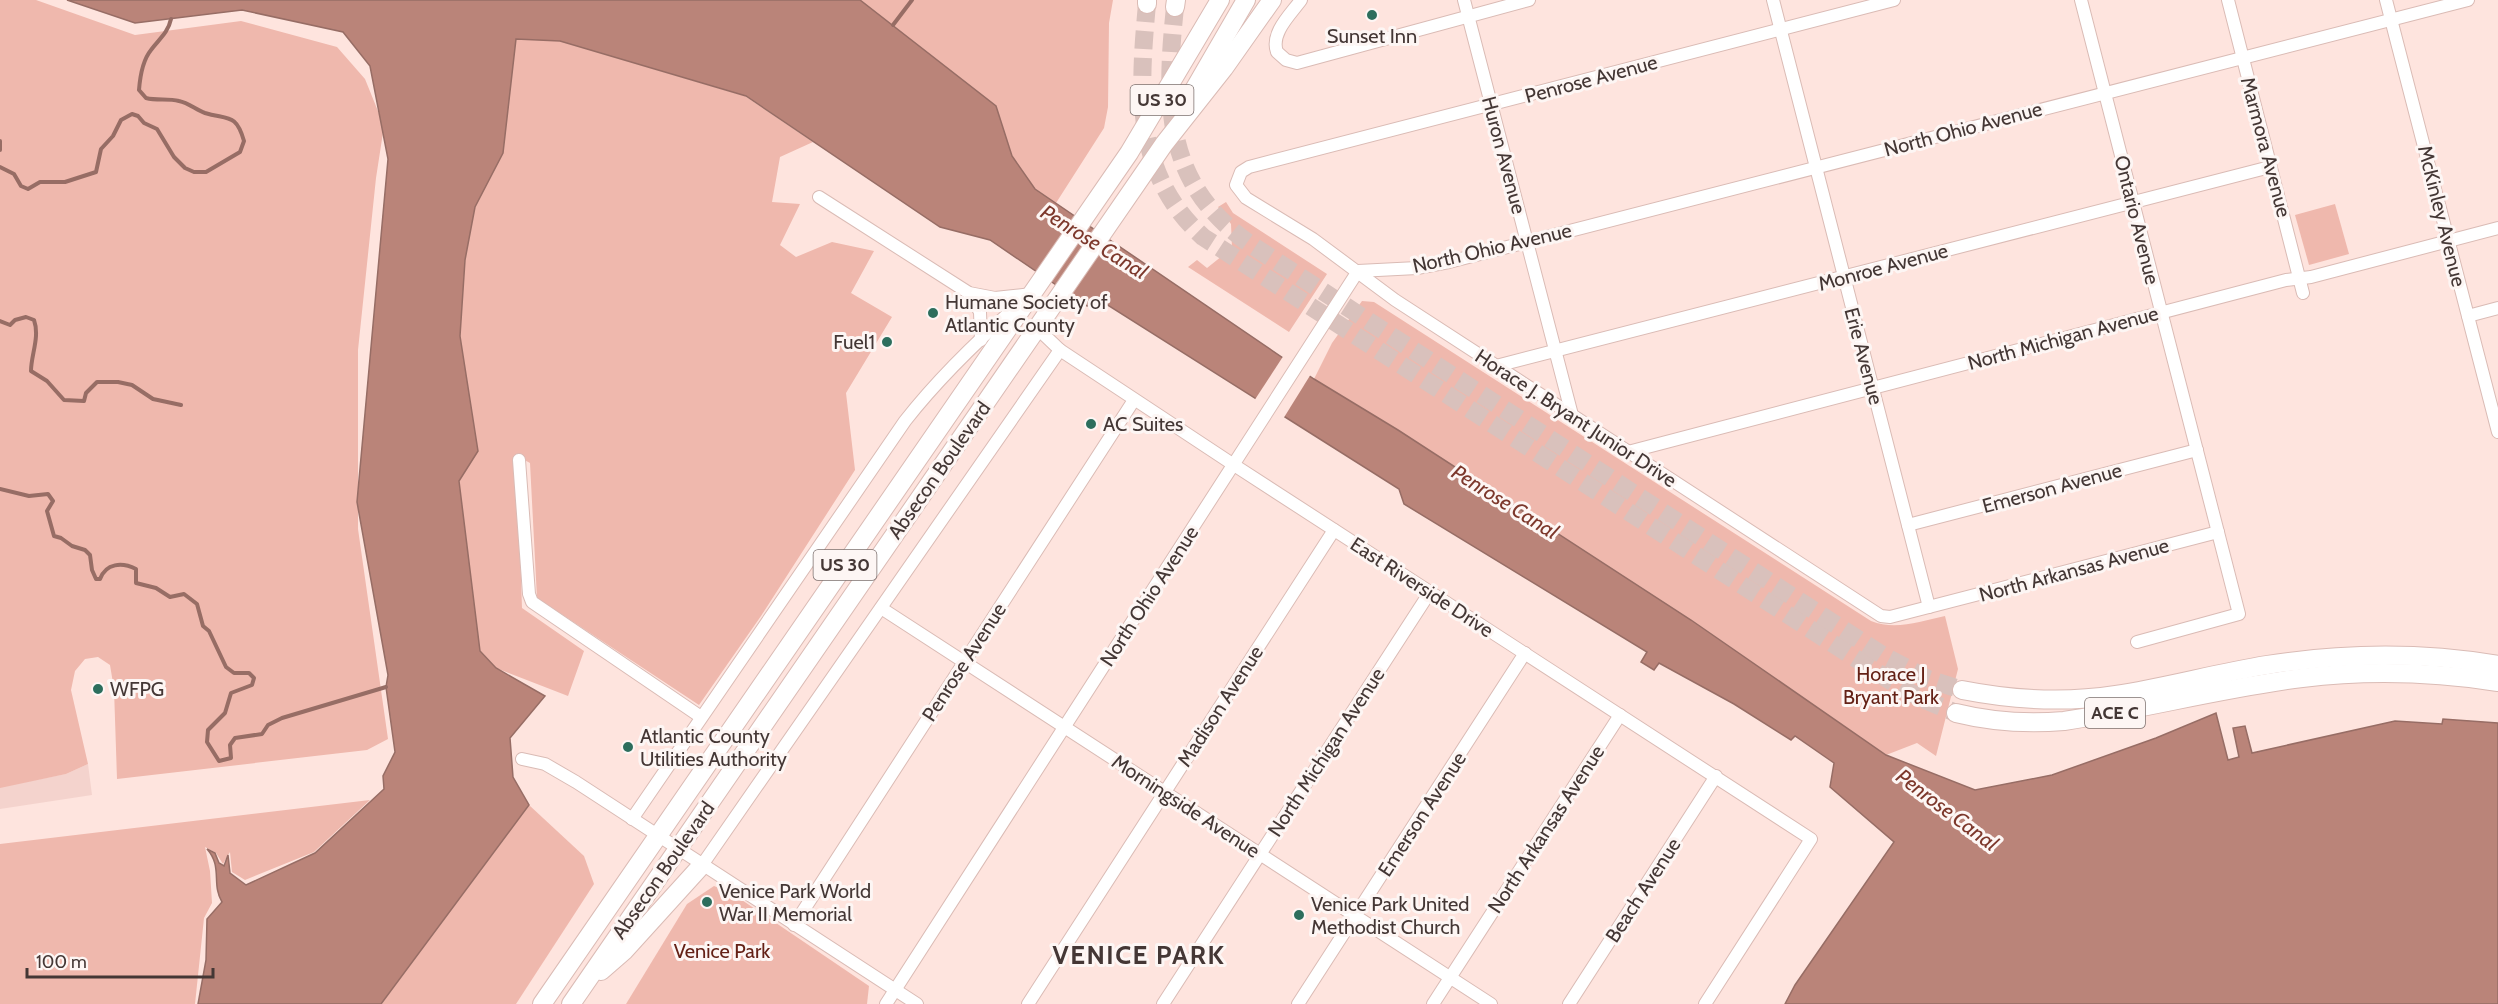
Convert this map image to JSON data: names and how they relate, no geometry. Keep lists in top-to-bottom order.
{
  "streets": {
    "highway": ["US 30", "Absecon Boulevard", "ACE C"],
    "street": [
      "Penrose Avenue",
      "North Ohio Avenue",
      "Marmora Avenue",
      "Huron Avenue",
      "McKinley Avenue",
      "Ontario Avenue",
      "Monroe Avenue",
      "North Michigan Avenue",
      "Erie Avenue",
      "Horace J. Bryant Junior Drive",
      "Emerson Avenue",
      "North Arkansas Avenue",
      "East Riverside Drive",
      "Madison Avenue",
      "Morningside Avenue",
      "Beach Avenue"
    ]
  },
  "crossings": [
    ["Penrose Avenue", "Huron Avenue"],
    ["Penrose Avenue", "Erie Avenue"],
    ["Penrose Avenue", "Horace J. Bryant Junior Drive"],
    ["Penrose Avenue", "East Riverside Drive"],
    ["Penrose Avenue", "Morningside Avenue"],
    ["North Ohio Avenue", "Marmora Avenue"],
    ["North Ohio Avenue", "Huron Avenue"],
    ["North Ohio Avenue", "McKinley Avenue"],
    ["North Ohio Avenue", "Ontario Avenue"],
    ["North Ohio Avenue", "Erie Avenue"],
    ["North Ohio Avenue", "Horace J. Bryant Junior Drive"],
    ["North Ohio Avenue", "East Riverside Drive"],
    ["North Ohio Avenue", "Morningside Avenue"],
    ["Marmora Avenue", "Monroe Avenue"],
    ["Marmora Avenue", "North Michigan Avenue"],
    ["Huron Avenue", "Monroe Avenue"],
    ["Huron Avenue", "Horace J. Bryant Junior Drive"],
    ["McKinley Avenue", "North Michigan Avenue"],
    ["Ontario Avenue", "Monroe Avenue"],
    ["Ontario Avenue", "North Michigan Avenue"],
    ["Ontario Avenue", "Emerson Avenue"],
    ["Ontario Avenue", "North Arkansas Avenue"],
    ["Monroe Avenue", "Erie Avenue"],
    ["Monroe Avenue", "Horace J. Bryant Junior Drive"],
    ["North Michigan Avenue", "Erie Avenue"],
    ["North Michigan Avenue", "Horace J. Bryant Junior Drive"],
    ["North Michigan Avenue", "East Riverside Drive"],
    ["North Michigan Avenue", "Morningside Avenue"],
    ["Erie Avenue", "Horace J. Bryant Junior Drive"],
    ["Erie Avenue", "Emerson Avenue"],
    ["Erie Avenue", "North Arkansas Avenue"],
    ["Horace J. Bryant Junior Drive", "North Arkansas Avenue"],
    ["Absecon Boulevard", "East Riverside Drive"],
    ["Absecon Boulevard", "Morningside Avenue"],
    ["Emerson Avenue", "East Riverside Drive"],
    ["Emerson Avenue", "Morningside Avenue"],
    ["North Arkansas Avenue", "East Riverside Drive"],
    ["North Arkansas Avenue", "Morningside Avenue"],
    ["East Riverside Drive", "Madison Avenue"],
    ["East Riverside Drive", "Beach Avenue"],
    ["Madison Avenue", "Morningside Avenue"]
  ],
  "districts": ["VENICE PARK"],
  "water": ["Penrose Canal"],
  "parks": ["Horace J Bryant Park", "Venice Park"],
  "places": [
    "Sunset Inn",
    "Humane Society of Atlantic County",
    "Fuel1",
    "AC Suites",
    "WFPG",
    "Atlantic County Utilities Authority",
    "Venice Park World War II Memorial",
    "Venice Park United Methodist Church"
  ],
  "scale_bar": "100 m"
}
